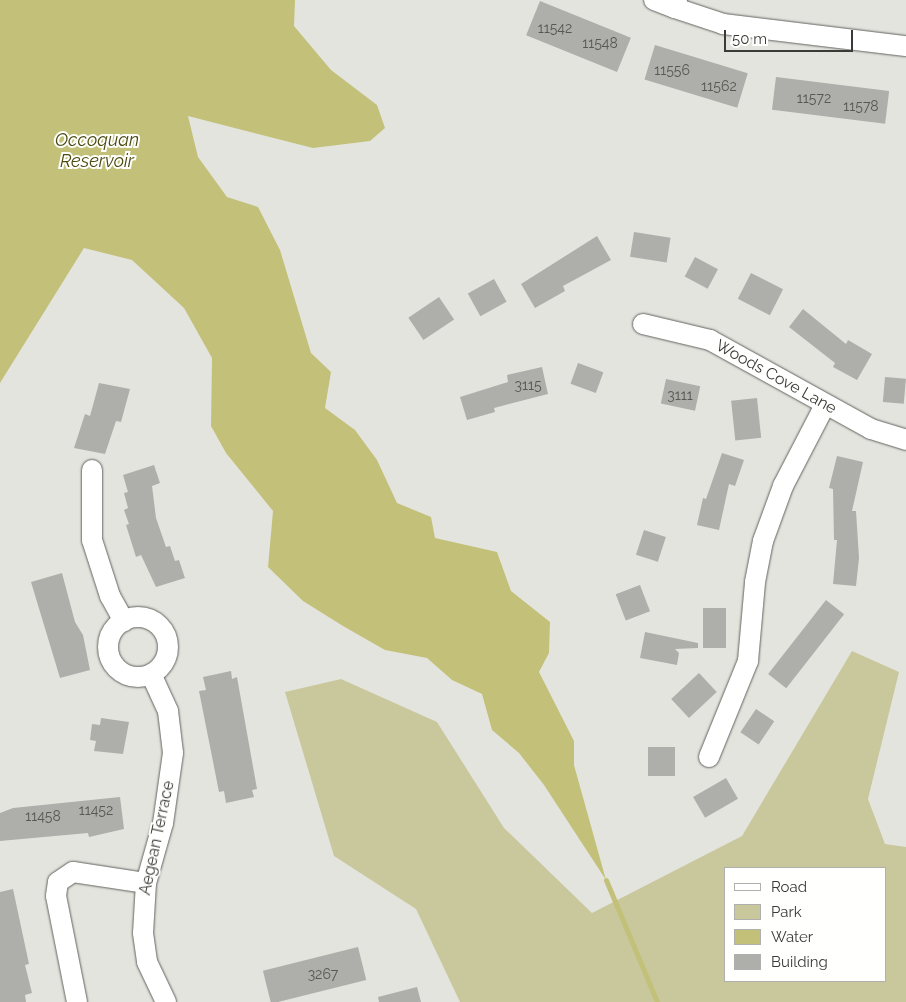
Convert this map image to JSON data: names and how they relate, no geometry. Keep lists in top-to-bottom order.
{
  "streets": {
    "street": ["Woods Cove Lane", "Aegean Terrace"]
  },
  "water": ["Occoquan Reservoir"],
  "house_numbers": [
    "11542",
    "11548",
    "11556",
    "11562",
    "11572",
    "11578",
    "3115",
    "3111",
    "11452",
    "11458",
    "3267"
  ],
  "legend": [
    "Road",
    "Park",
    "Water",
    "Building"
  ],
  "scale_bar": "50 m"
}
